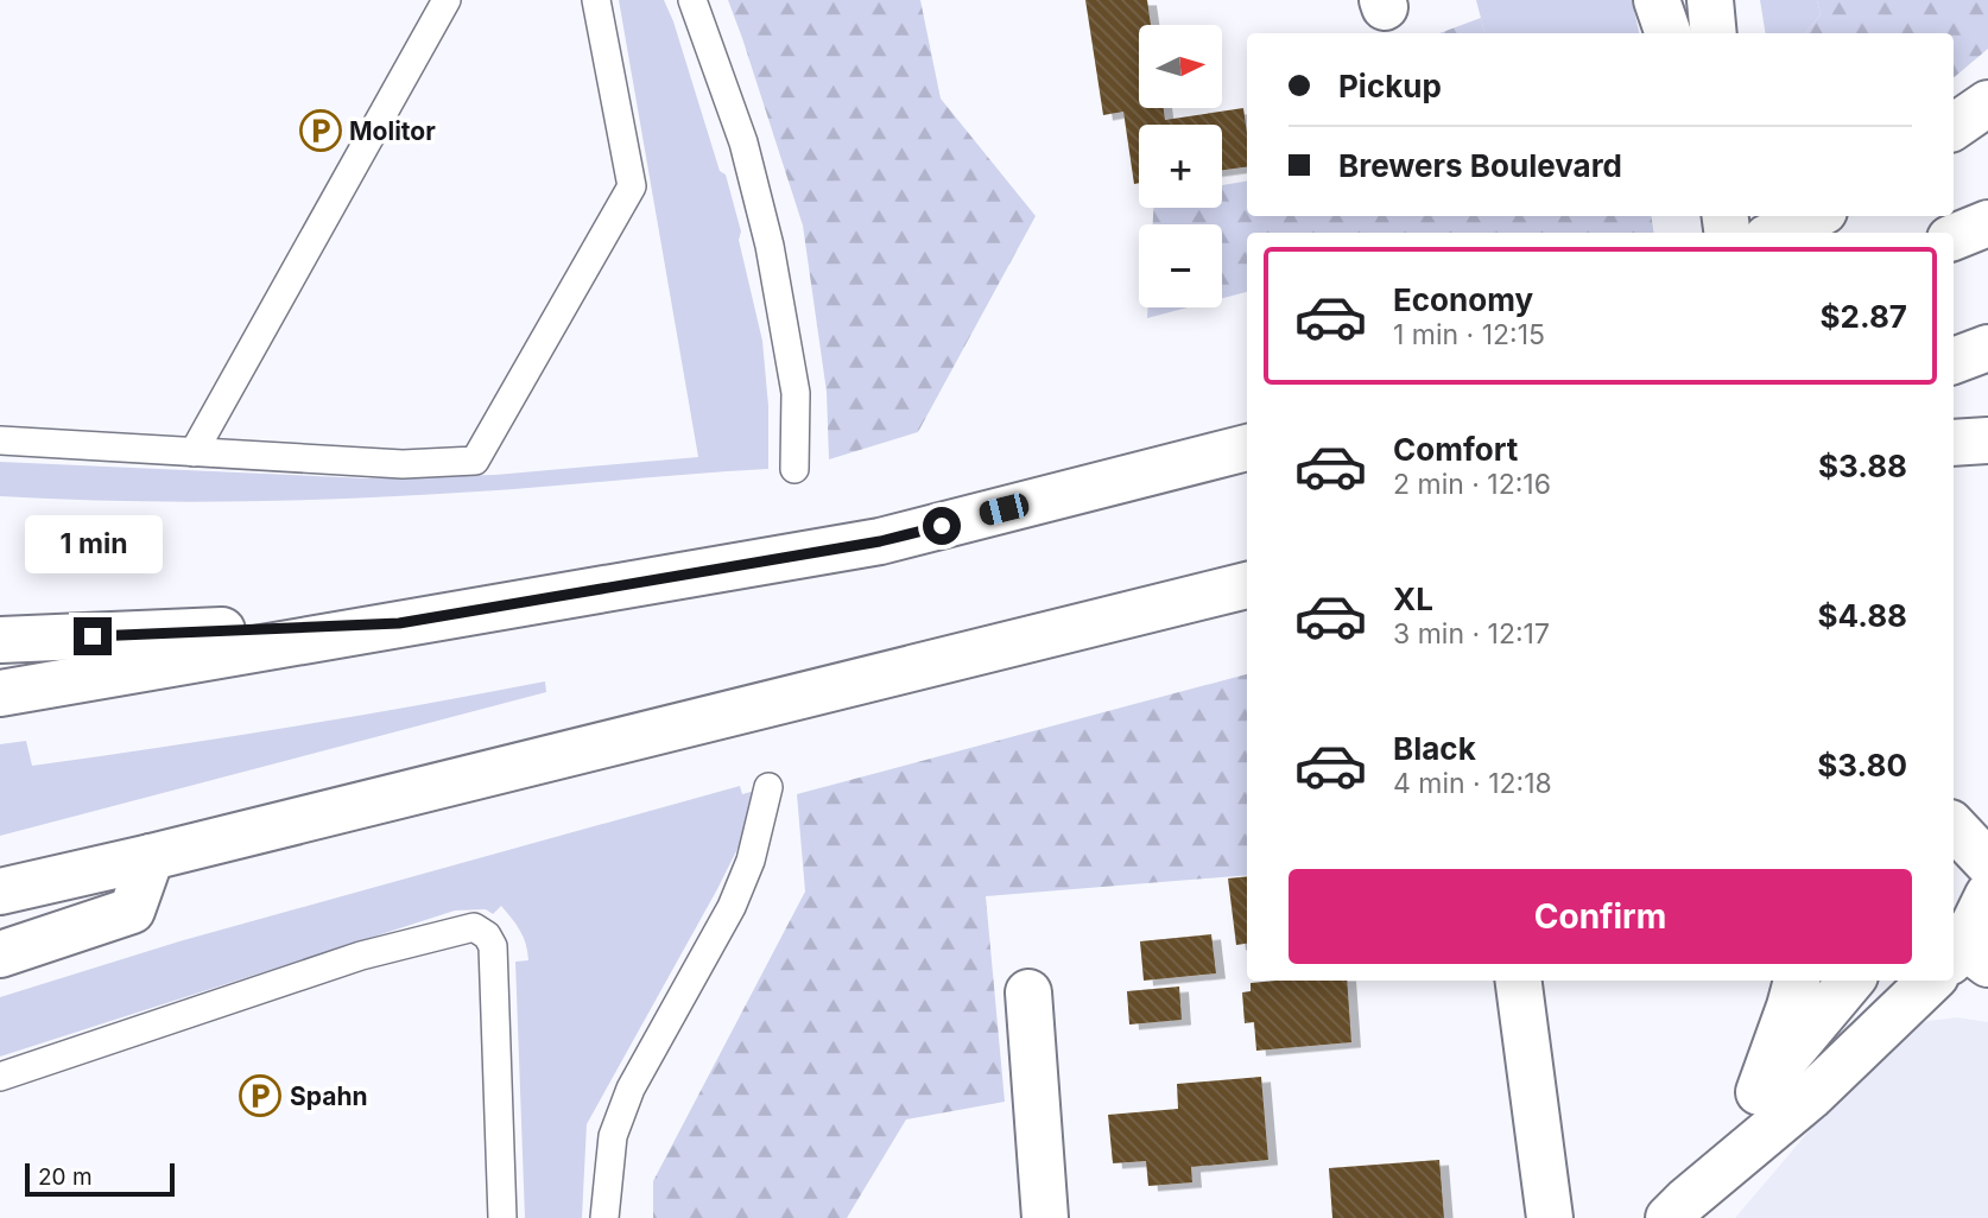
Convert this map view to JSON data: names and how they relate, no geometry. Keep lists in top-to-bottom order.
{
  "places": {
    "parking": ["Molitor", "Spahn"]
  },
  "scale_bar": "20 m",
  "north": "right",
  "page": {
    "map_buttons": ["+", "−"],
    "banner": ["Pickup", "Brewers Boulevard"],
    "list": [
      {
        "name": "Economy",
        "note": "1 min · 12:15",
        "value": "$2.87"
      },
      {
        "name": "Comfort",
        "note": "2 min · 12:16",
        "value": "$3.88"
      },
      {
        "name": "XL",
        "note": "3 min · 12:17",
        "value": "$4.88"
      },
      {
        "name": "Black",
        "note": "4 min · 12:18",
        "value": "$3.80"
      }
    ],
    "bubble": "1 min",
    "buttons": "Confirm",
    "scale": "20 m"
  }
}
